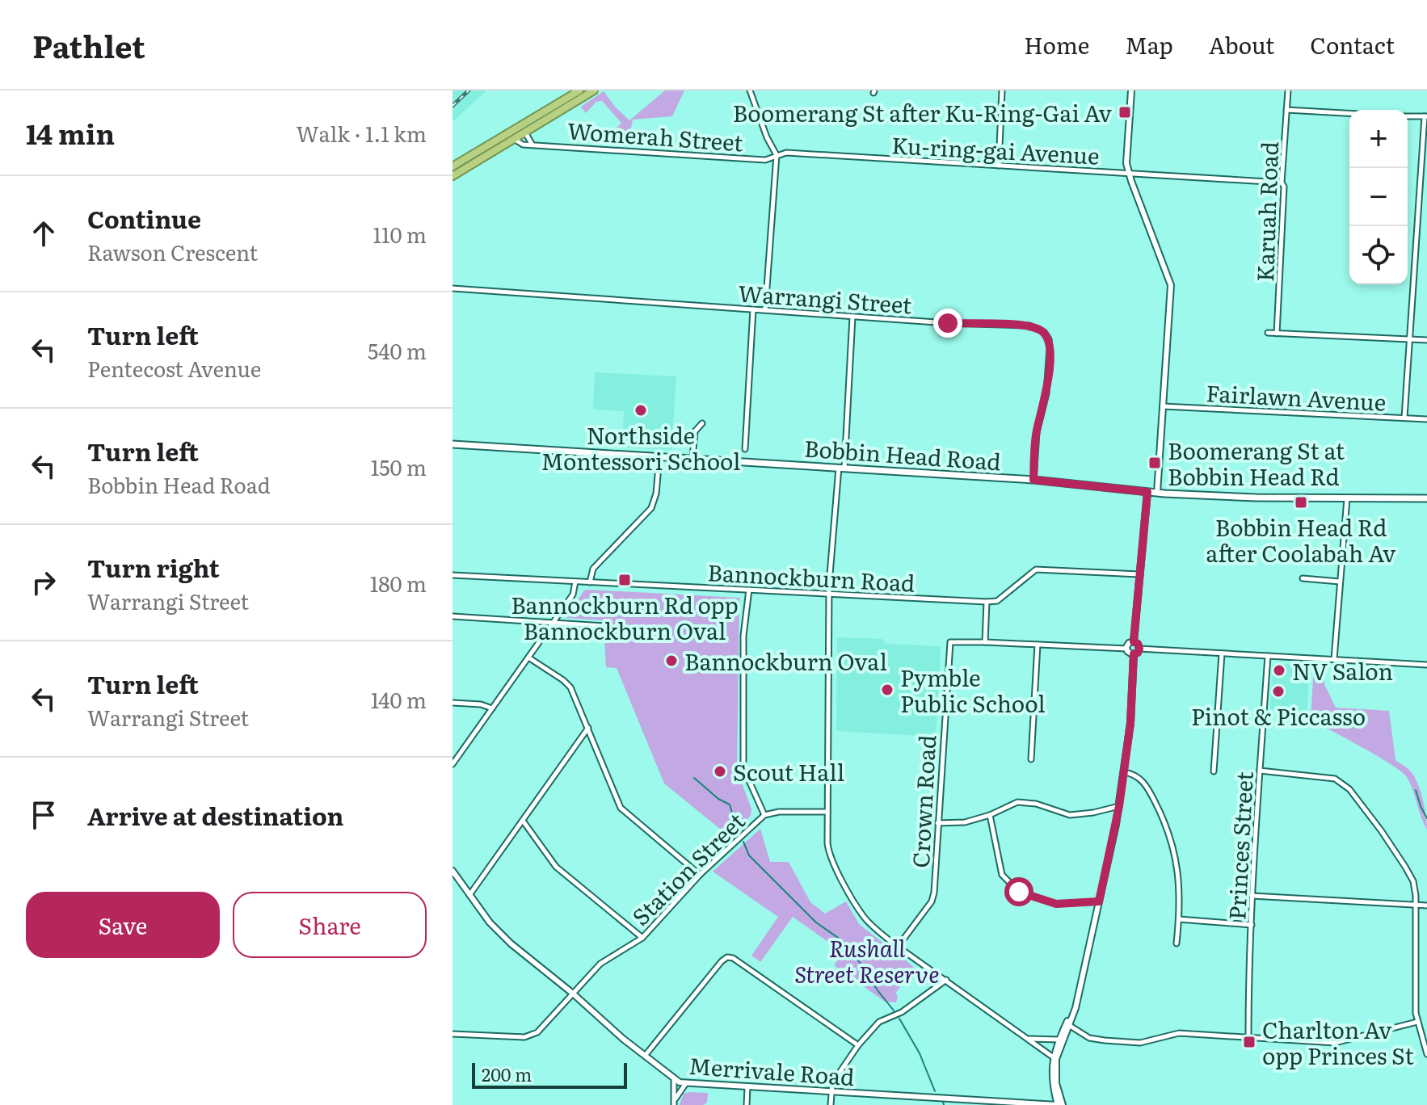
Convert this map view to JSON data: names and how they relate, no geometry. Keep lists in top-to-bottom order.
{
  "streets": {
    "main road": ["Bobbin Head Road"],
    "street": [
      "Womerah Street",
      "Ku-ring-gai Avenue",
      "Karuah Road",
      "Warrangi Street",
      "Fairlawn Avenue",
      "Bannockburn Road",
      "Crown Road",
      "Princes Street",
      "Station Street",
      "Merrivale Road"
    ]
  },
  "crossings": [
    ["Womerah Street", "Ku-ring-gai Avenue"],
    ["Ku-ring-gai Avenue", "Karuah Road"],
    ["Warrangi Street", "Bobbin Head Road"],
    ["Station Street", "Merrivale Road"]
  ],
  "parks": ["Rushall Street Reserve"],
  "places": {
    "transit": [
      "Boomerang St after Ku-Ring-Gai Av",
      "Boomerang St at Bobbin Head Rd",
      "Bobbin Head Rd after Coolabah Av",
      "Bannockburn Rd opp Bannockburn Oval",
      "Charlton Av opp Princes St"
    ],
    "other": [
      "Northside Montessori School",
      "Bannockburn Oval",
      "NV Salon",
      "Pymble Public School",
      "Pinot & Piccasso",
      "Scout Hall"
    ]
  },
  "scale_bar": "200 m",
  "page": {
    "header": "Pathlet",
    "nav": [
      "Home",
      "Map",
      "About",
      "Contact"
    ],
    "heading": ["14 min", "Walk · 1.1 km"],
    "map_buttons": ["+", "−"],
    "list": [
      ["Continue", "Rawson Crescent", "110 m"],
      ["Turn left", "Pentecost Avenue", "540 m"],
      ["Turn left", "Bobbin Head Road", "150 m"],
      ["Turn right", "Warrangi Street", "180 m"],
      ["Turn left", "Warrangi Street", "140 m"],
      "Arrive at destination"
    ],
    "buttons": ["Save", "Share"],
    "scale": "200 m"
  }
}
